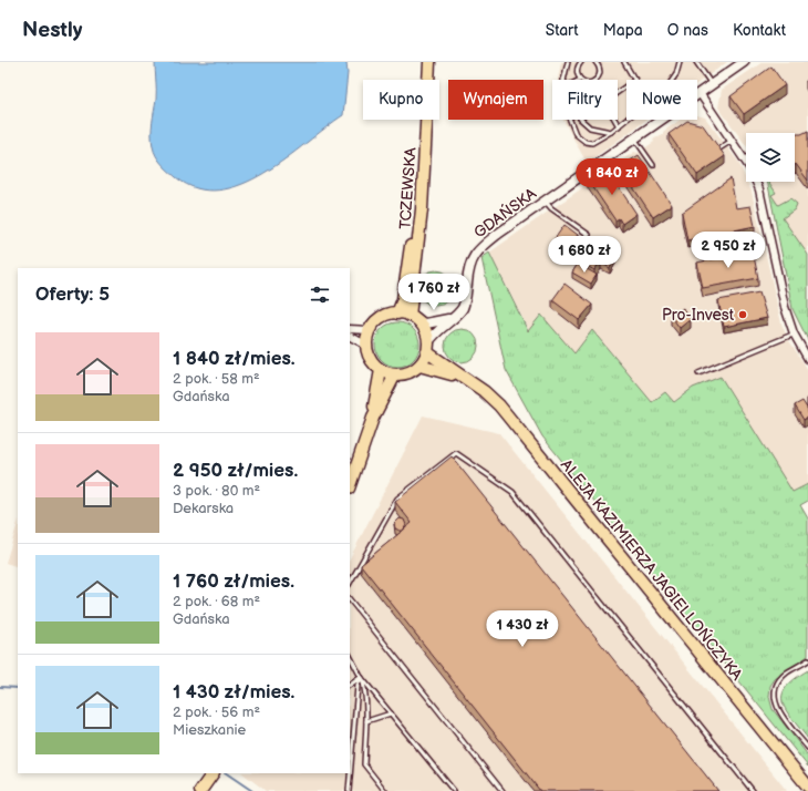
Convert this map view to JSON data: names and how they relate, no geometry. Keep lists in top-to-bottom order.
{
  "streets": {
    "main road": ["TCZEWSKA", "ALEJA KAZIMIERZA JAGIELLOŃCZYKA"],
    "street": ["GDAŃSKA"]
  },
  "crossings": [
    ["TCZEWSKA", "GDAŃSKA"],
    ["TCZEWSKA", "ALEJA KAZIMIERZA JAGIELLOŃCZYKA"],
    ["GDAŃSKA", "ALEJA KAZIMIERZA JAGIELLOŃCZYKA"]
  ],
  "places": ["Pro-Invest"],
  "page": {
    "header": "Nestly",
    "nav": [
      "Start",
      "Mapa",
      "O nas",
      "Kontakt"
    ],
    "chip": [
      "Kupno",
      "Wynajem",
      "Filtry",
      "Nowe"
    ],
    "price": [
      "1 840 zł",
      "2 950 zł",
      "1 680 zł",
      "1 760 zł",
      "1 430 zł"
    ],
    "heading": "Oferty: 5",
    "list": [
      {
        "name": "1 840 zł/mies.",
        "note": "2 pok. · 58 m² · Gdańska"
      },
      {
        "name": "2 950 zł/mies.",
        "note": "3 pok. · 80 m² · Dekarska"
      },
      {
        "name": "1 760 zł/mies.",
        "note": "2 pok. · 68 m² · Gdańska"
      },
      {
        "name": "1 430 zł/mies.",
        "note": "2 pok. · 56 m² · Mieszkanie"
      }
    ]
  }
}
